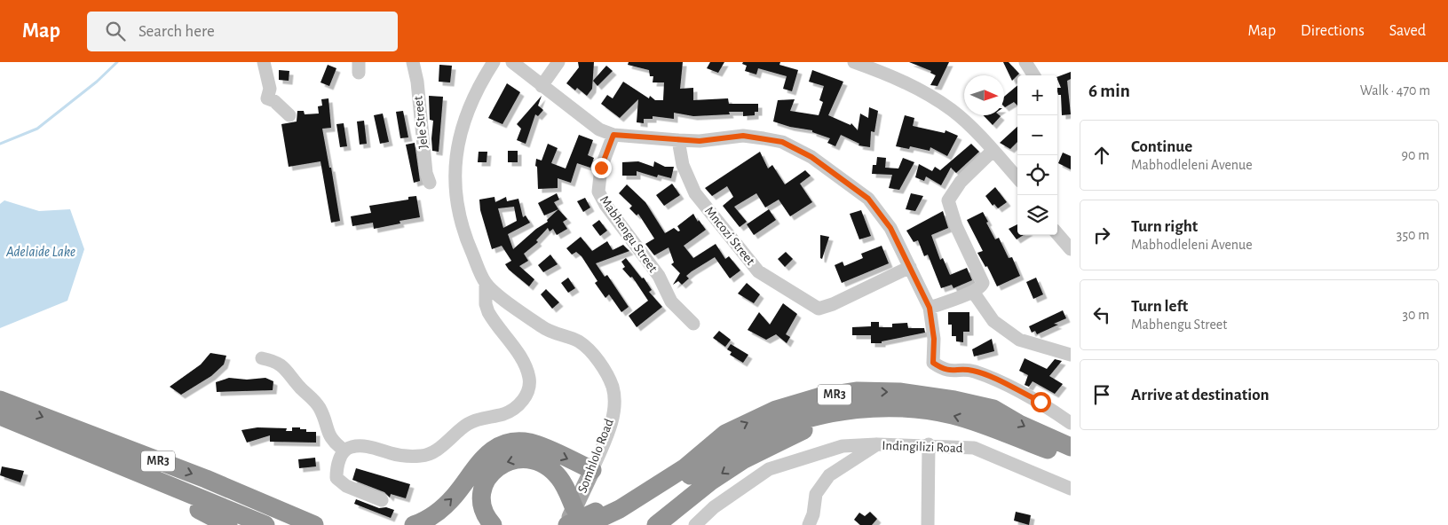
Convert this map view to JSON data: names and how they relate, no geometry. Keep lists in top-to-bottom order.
{
  "streets": {
    "highway": ["MR3"],
    "main road": ["Somhlolo Road"],
    "street": [
      "Jele Street",
      "Mabhengu Street",
      "Mncozi Street",
      "Indingilizi Road"
    ]
  },
  "water": ["Adelaide Lake"],
  "north": "right",
  "page": {
    "header": "Map",
    "search": "Search here",
    "nav": ["Map", "Directions", "Saved"],
    "heading": ["6 min", "Walk · 470 m"],
    "map_buttons": ["+", "−"],
    "list": [
      ["Continue", "Mabhodleleni Avenue", "90 m"],
      ["Turn right", "Mabhodleleni Avenue", "350 m"],
      ["Turn left", "Mabhengu Street", "30 m"],
      "Arrive at destination"
    ]
  }
}
